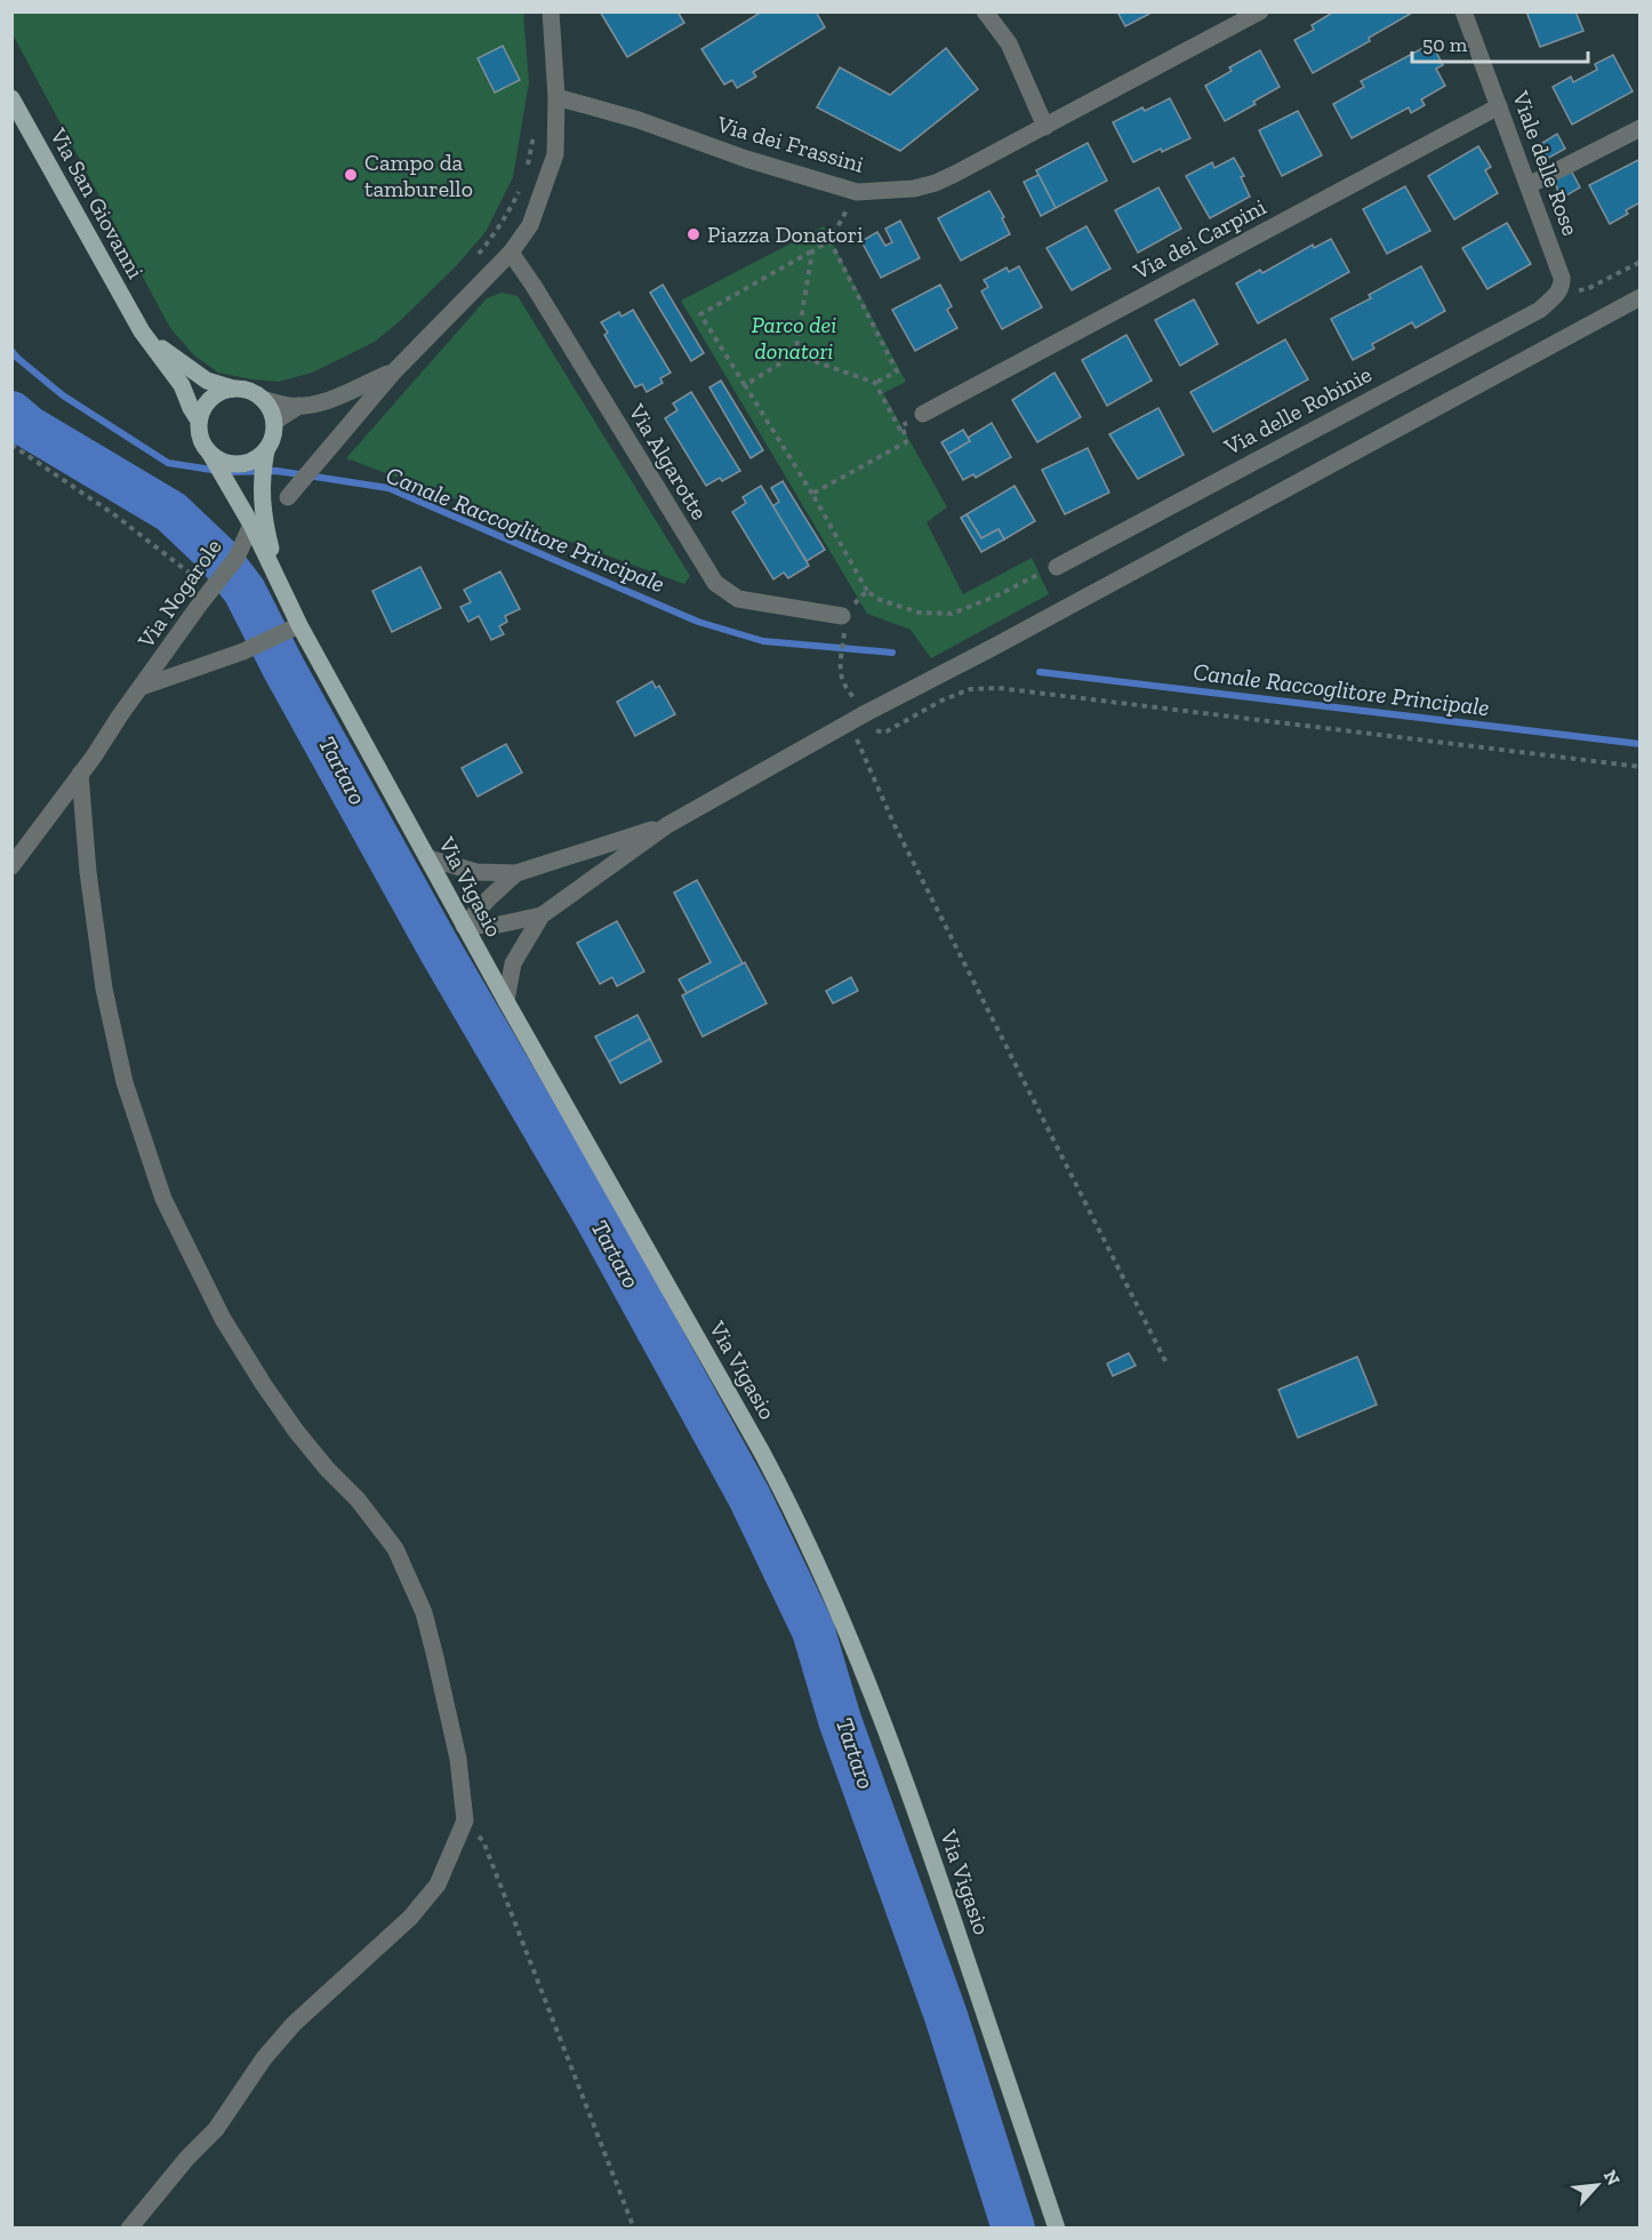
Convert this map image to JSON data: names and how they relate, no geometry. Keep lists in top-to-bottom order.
{
  "streets": {
    "main road": ["Via San Giovanni", "Via Vigasio"],
    "street": [
      "Via dei Frassini",
      "Viale delle Rose",
      "Via dei Carpini",
      "Via delle Robinie",
      "Via Algarotte",
      "Via Nogarole"
    ]
  },
  "crossings": [
    ["Viale delle Rose", "Via dei Carpini"],
    ["Viale delle Rose", "Via delle Robinie"],
    ["Via San Giovanni", "Via Vigasio"],
    ["Via Nogarole", "Via Vigasio"]
  ],
  "water": ["Canale Raccoglitore Principale", "Tartaro"],
  "parks": ["Parco dei donatori"],
  "places": ["Campo da tamburello", "Piazza Donatori"],
  "scale_bar": "50 m",
  "north": "top right"
}
